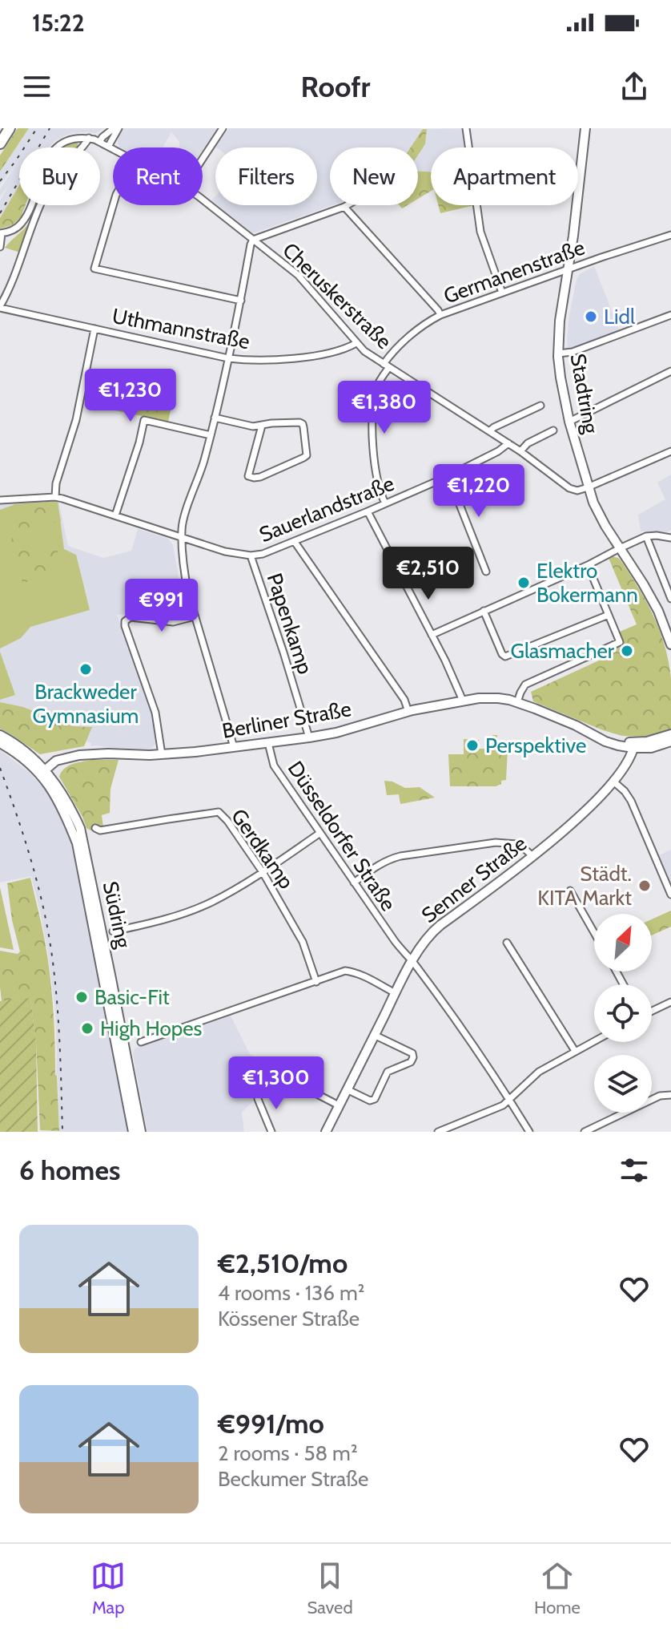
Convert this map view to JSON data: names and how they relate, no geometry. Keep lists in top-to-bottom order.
{
  "streets": {
    "street": [
      "Germanenstraße",
      "Cheruskerstraße",
      "Uthmannstraße",
      "Stadtring",
      "Sauerlandstraße",
      "Papenkamp",
      "Berliner Straße",
      "Düsseldorfer Straße",
      "Gerdkamp",
      "Senner Straße",
      "Südring"
    ]
  },
  "crossings": [
    ["Germanenstraße", "Cheruskerstraße"],
    ["Germanenstraße", "Stadtring"],
    ["Germanenstraße", "Sauerlandstraße"],
    ["Cheruskerstraße", "Uthmannstraße"],
    ["Cheruskerstraße", "Stadtring"],
    ["Cheruskerstraße", "Sauerlandstraße"],
    ["Sauerlandstraße", "Papenkamp"],
    ["Papenkamp", "Berliner Straße"],
    ["Berliner Straße", "Düsseldorfer Straße"],
    ["Berliner Straße", "Senner Straße"],
    ["Berliner Straße", "Südring"],
    ["Düsseldorfer Straße", "Senner Straße"]
  ],
  "places": [
    "Lidl",
    "Elektro Bokermann",
    "Glasmacher",
    "Brackweder Gymnasium",
    "Perspektive",
    "Städt. KITA Markt",
    "Basic-Fit",
    "High Hopes"
  ],
  "north": "top right",
  "page": {
    "status": "15:22",
    "header": "Roofr",
    "chip": [
      "Buy",
      "Rent",
      "Filters",
      "New",
      "Apartment"
    ],
    "price": [
      "€1,230",
      "€1,380",
      "€1,220",
      "€2,510",
      "€991",
      "€1,300"
    ],
    "heading": "6 homes",
    "list": [
      {
        "name": "€2,510/mo",
        "note": "4 rooms · 136 m² · Kössener Straße"
      },
      {
        "name": "€991/mo",
        "note": "2 rooms · 58 m² · Beckumer Straße"
      }
    ],
    "tabs": ["Map", "Saved", "Home"]
  }
}
